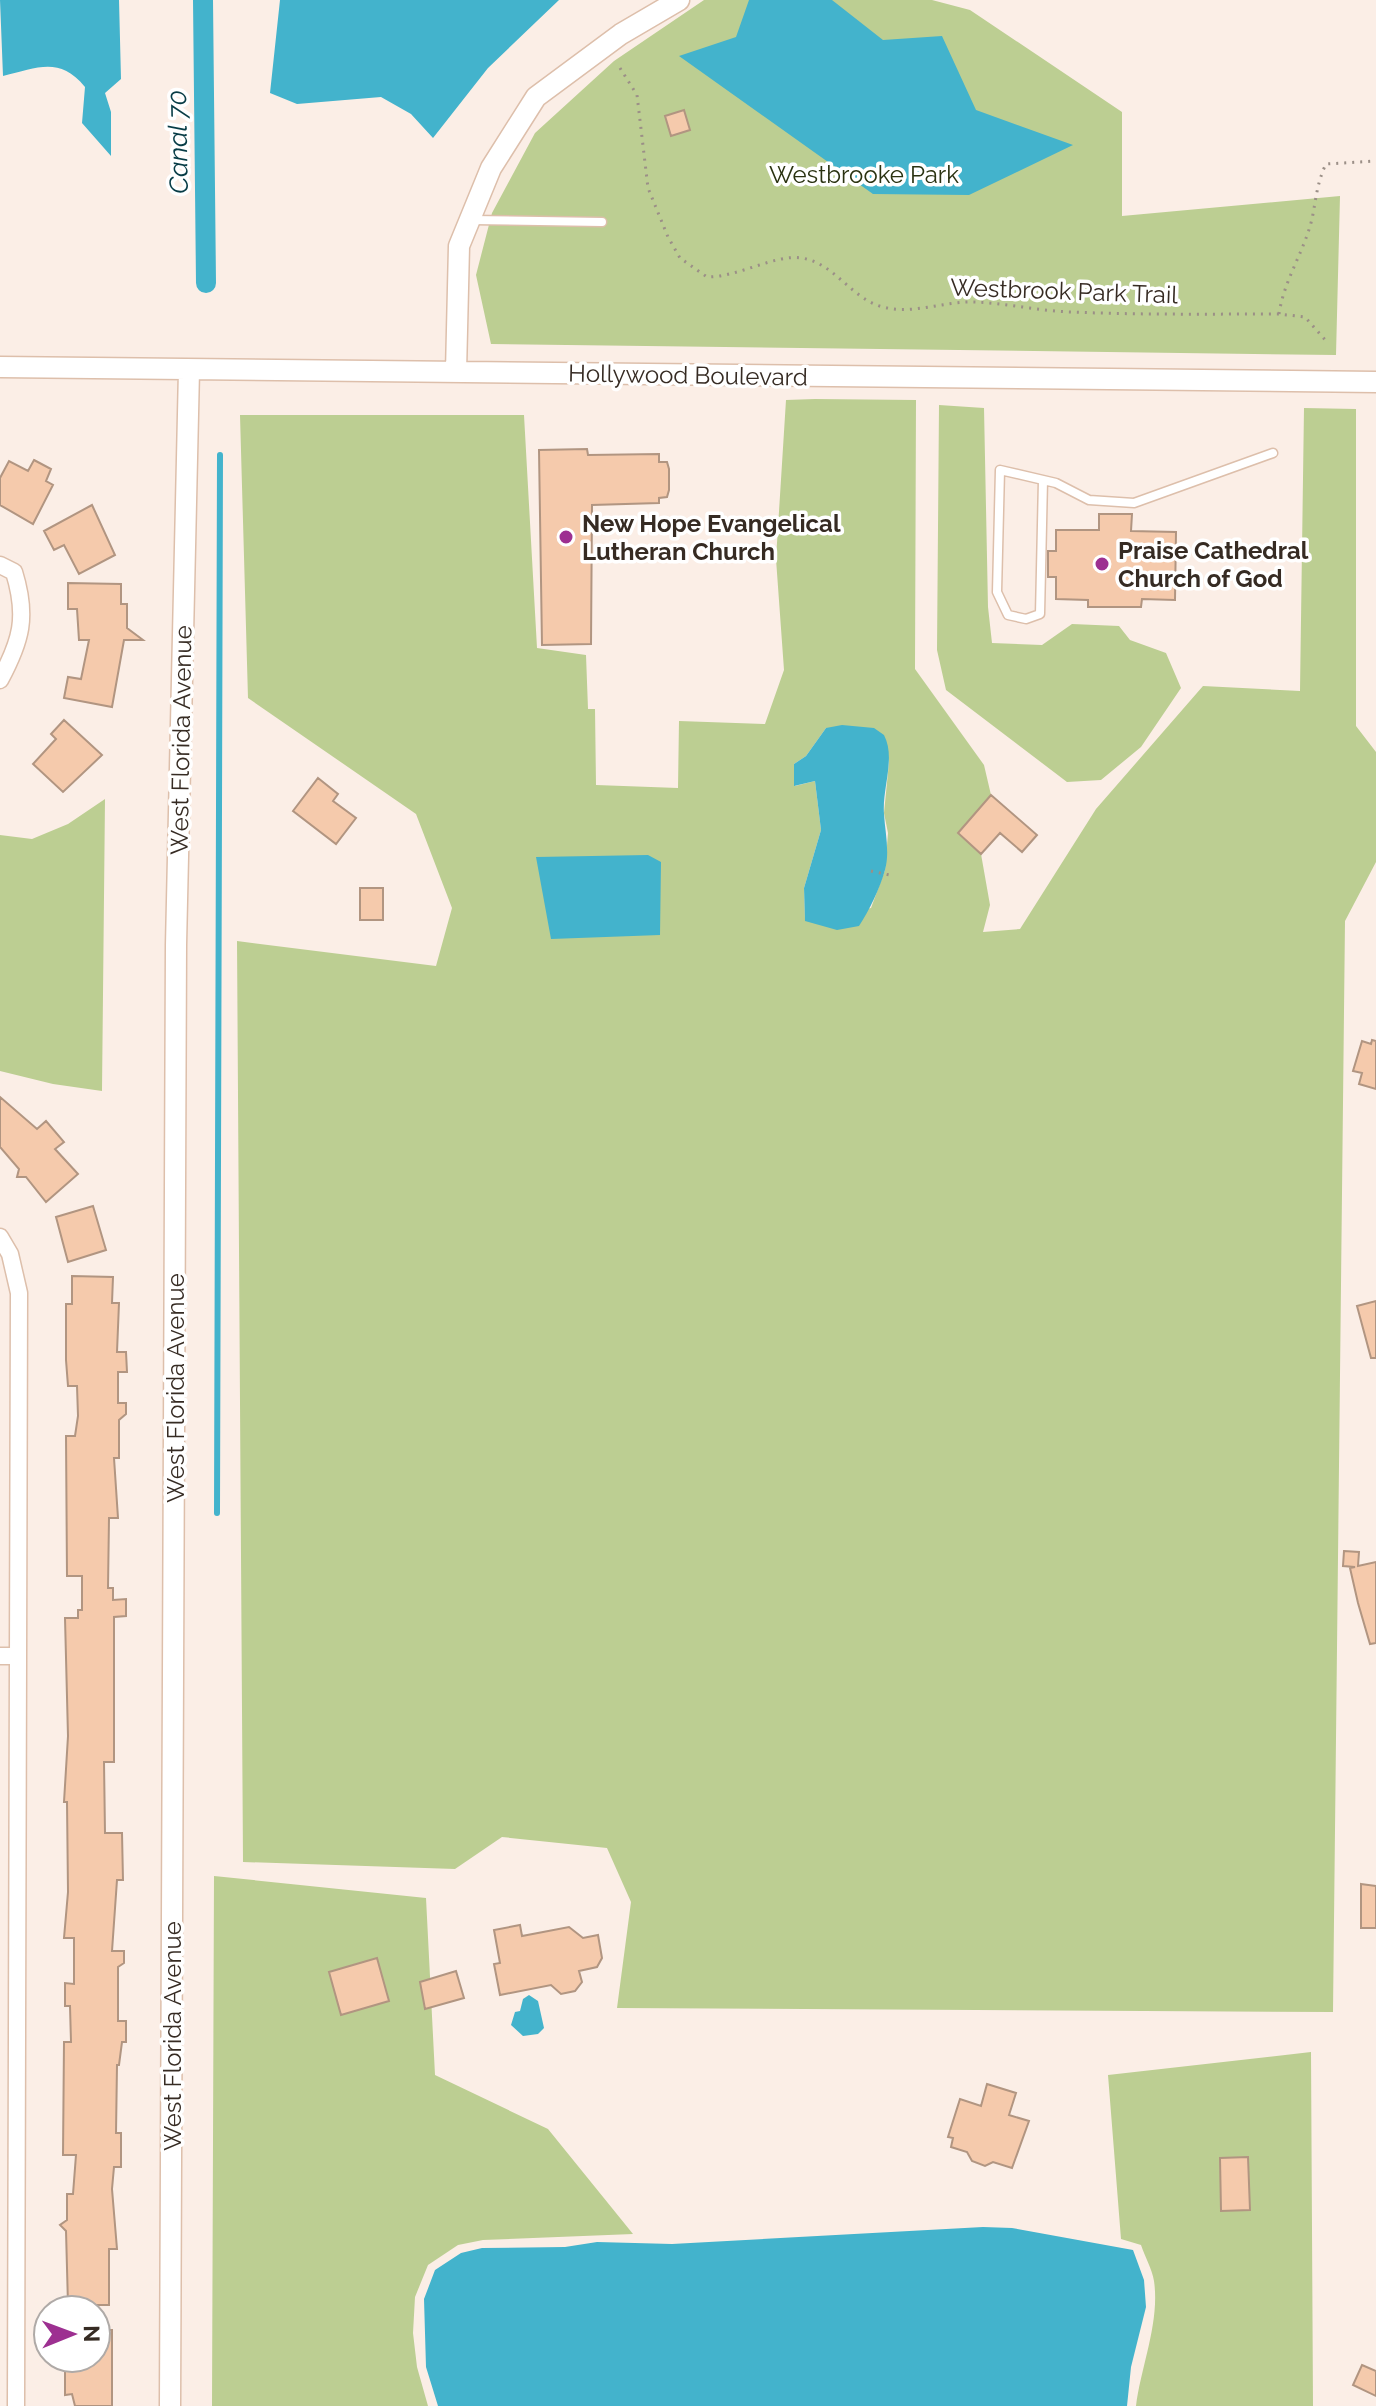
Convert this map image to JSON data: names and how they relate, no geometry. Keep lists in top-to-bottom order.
{
  "streets": {
    "street": ["Hollywood Boulevard", "West Florida Avenue"],
    "path": ["Westbrook Park Trail"]
  },
  "crossings": [
    ["Hollywood Boulevard", "West Florida Avenue"]
  ],
  "water": ["Canal 70"],
  "parks": ["Westbrooke Park"],
  "places": ["New Hope Evangelical Lutheran Church", "Praise Cathedral Church of God"],
  "north": "right"
}
